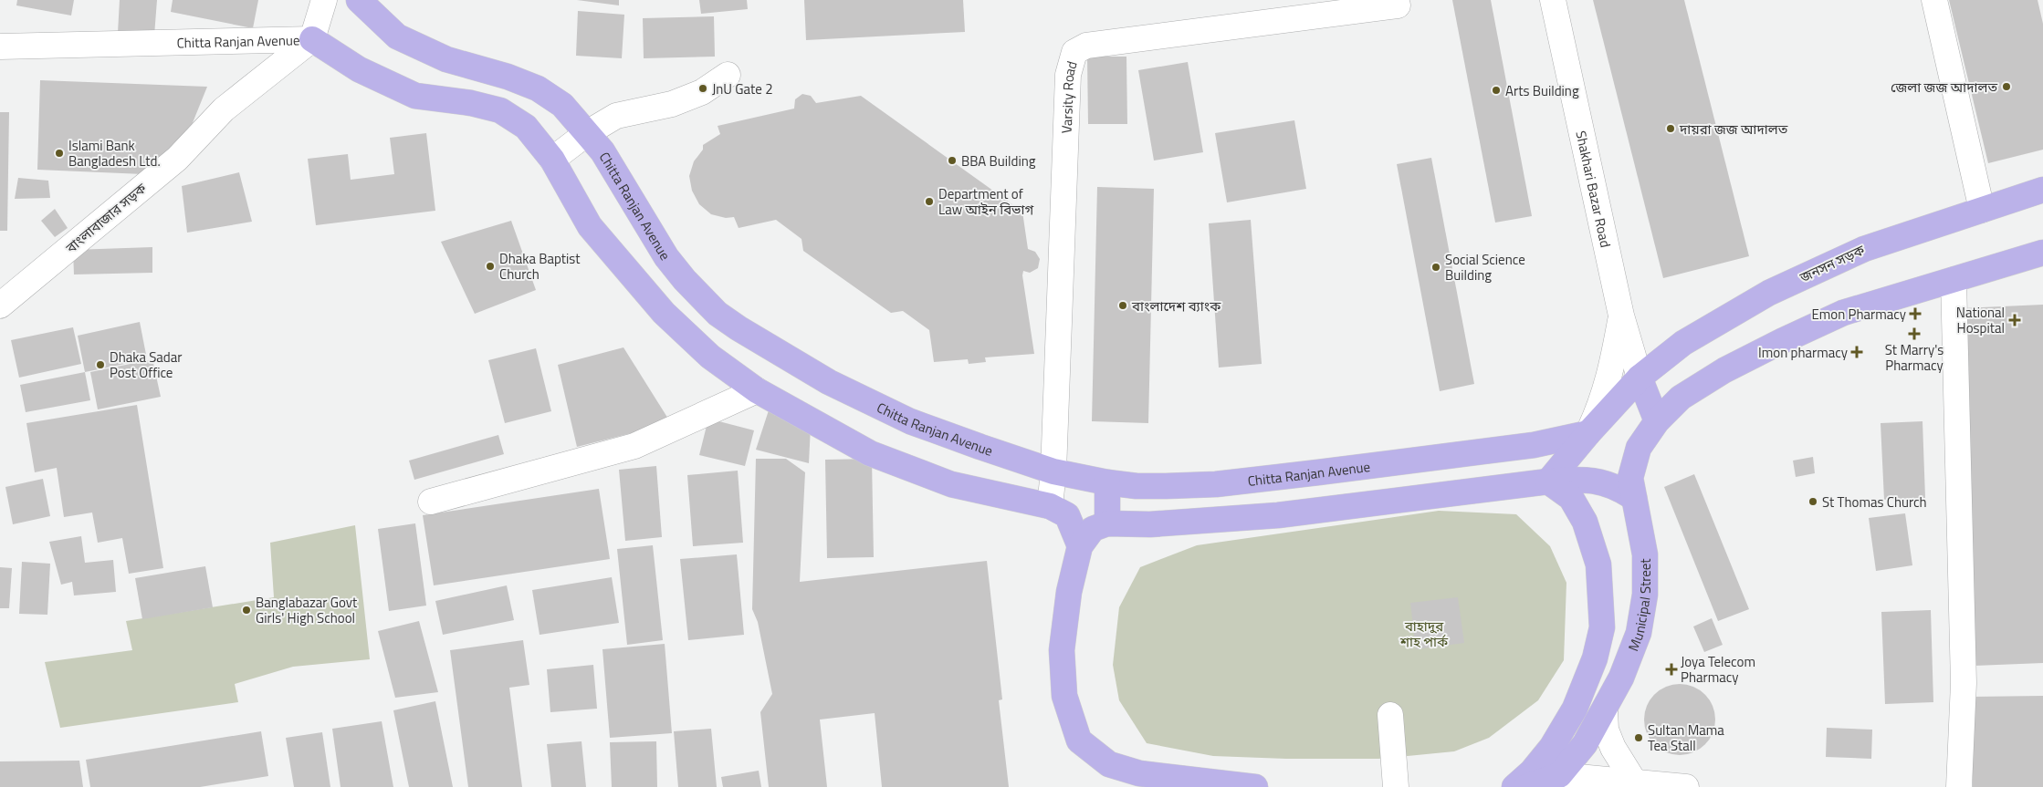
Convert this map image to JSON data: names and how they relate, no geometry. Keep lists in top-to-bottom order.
{
  "streets": {
    "main road": ["Chitta Ranjan Avenue", "জনসন সড়ক", "Municipal Street"],
    "street": ["Varsity Road", "Shakhari Bazar Road", "বাংলাবাজার সড়ক"]
  },
  "crossings": [
    ["Chitta Ranjan Avenue", "Varsity Road"],
    ["Chitta Ranjan Avenue", "বাংলাবাজার সড়ক"],
    ["Shakhari Bazar Road", "জনসন সড়ক"]
  ],
  "parks": ["বাহাদুর শাহ পার্ক"],
  "places": {
    "other": [
      "জেলা জজ আদালত",
      "JnU Gate 2",
      "Arts Building",
      "দায়রা জজ আদালত",
      "Islami Bank Bangladesh Ltd.",
      "BBA Building",
      "Department of Law আইন বিভাগ",
      "Dhaka Baptist Church",
      "Social Science Building",
      "বাংলাদেশ ব্যাংক",
      "Dhaka Sadar Post Office",
      "St Thomas Church",
      "Banglabazar Govt Girls' High School",
      "Sultan Mama Tea Stall"
    ],
    "health": [
      "Emon Pharmacy",
      "National Hospital",
      "St Marry's Pharmacy",
      "Imon pharmacy",
      "Joya Telecom Pharmacy"
    ]
  }
}
